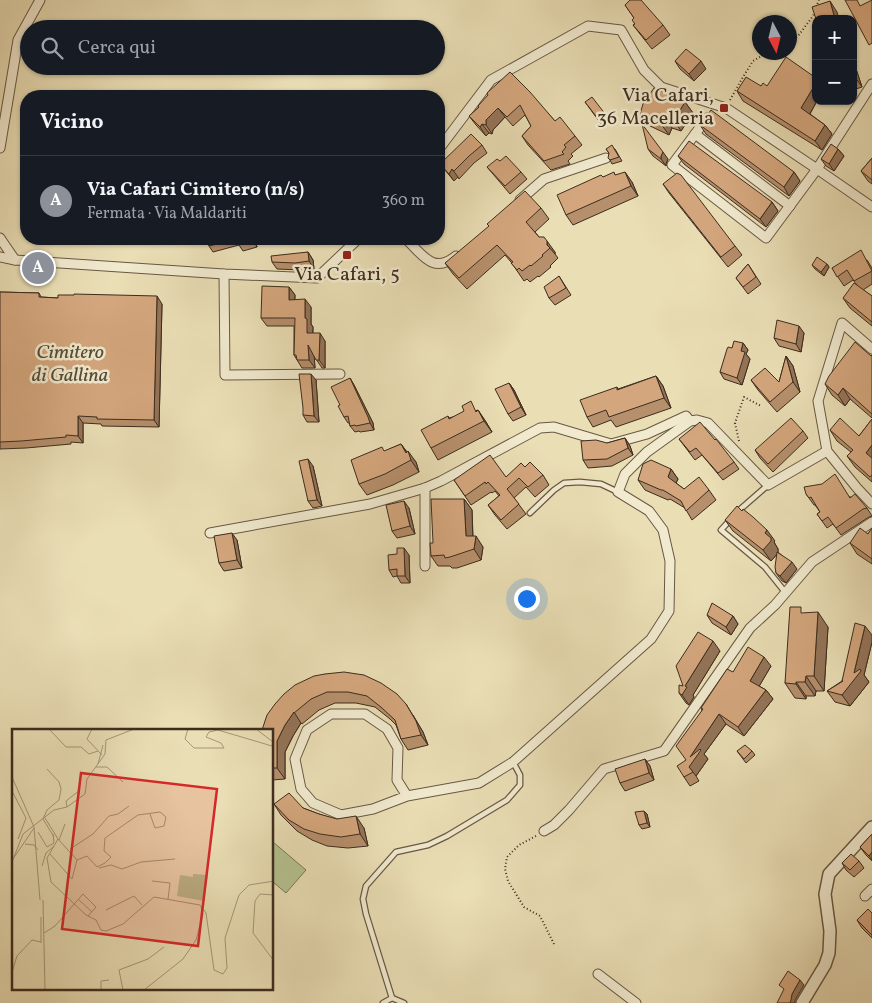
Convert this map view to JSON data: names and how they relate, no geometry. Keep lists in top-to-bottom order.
{
  "parks": ["Cimitero di Gallina"],
  "places": {
    "transit": ["Via Cafari, 36 Macelleria", "Via Cafari, 5"]
  },
  "north": "bottom",
  "page": {
    "map_buttons": ["+", "−"],
    "search": "Cerca qui",
    "heading": "Vicino",
    "list": [
      {
        "mark": "A",
        "name": "Via Cafari Cimitero (n/s)",
        "note": "Fermata · Via Maldariti",
        "value": "360 m"
      }
    ],
    "pins": "A"
  }
}
